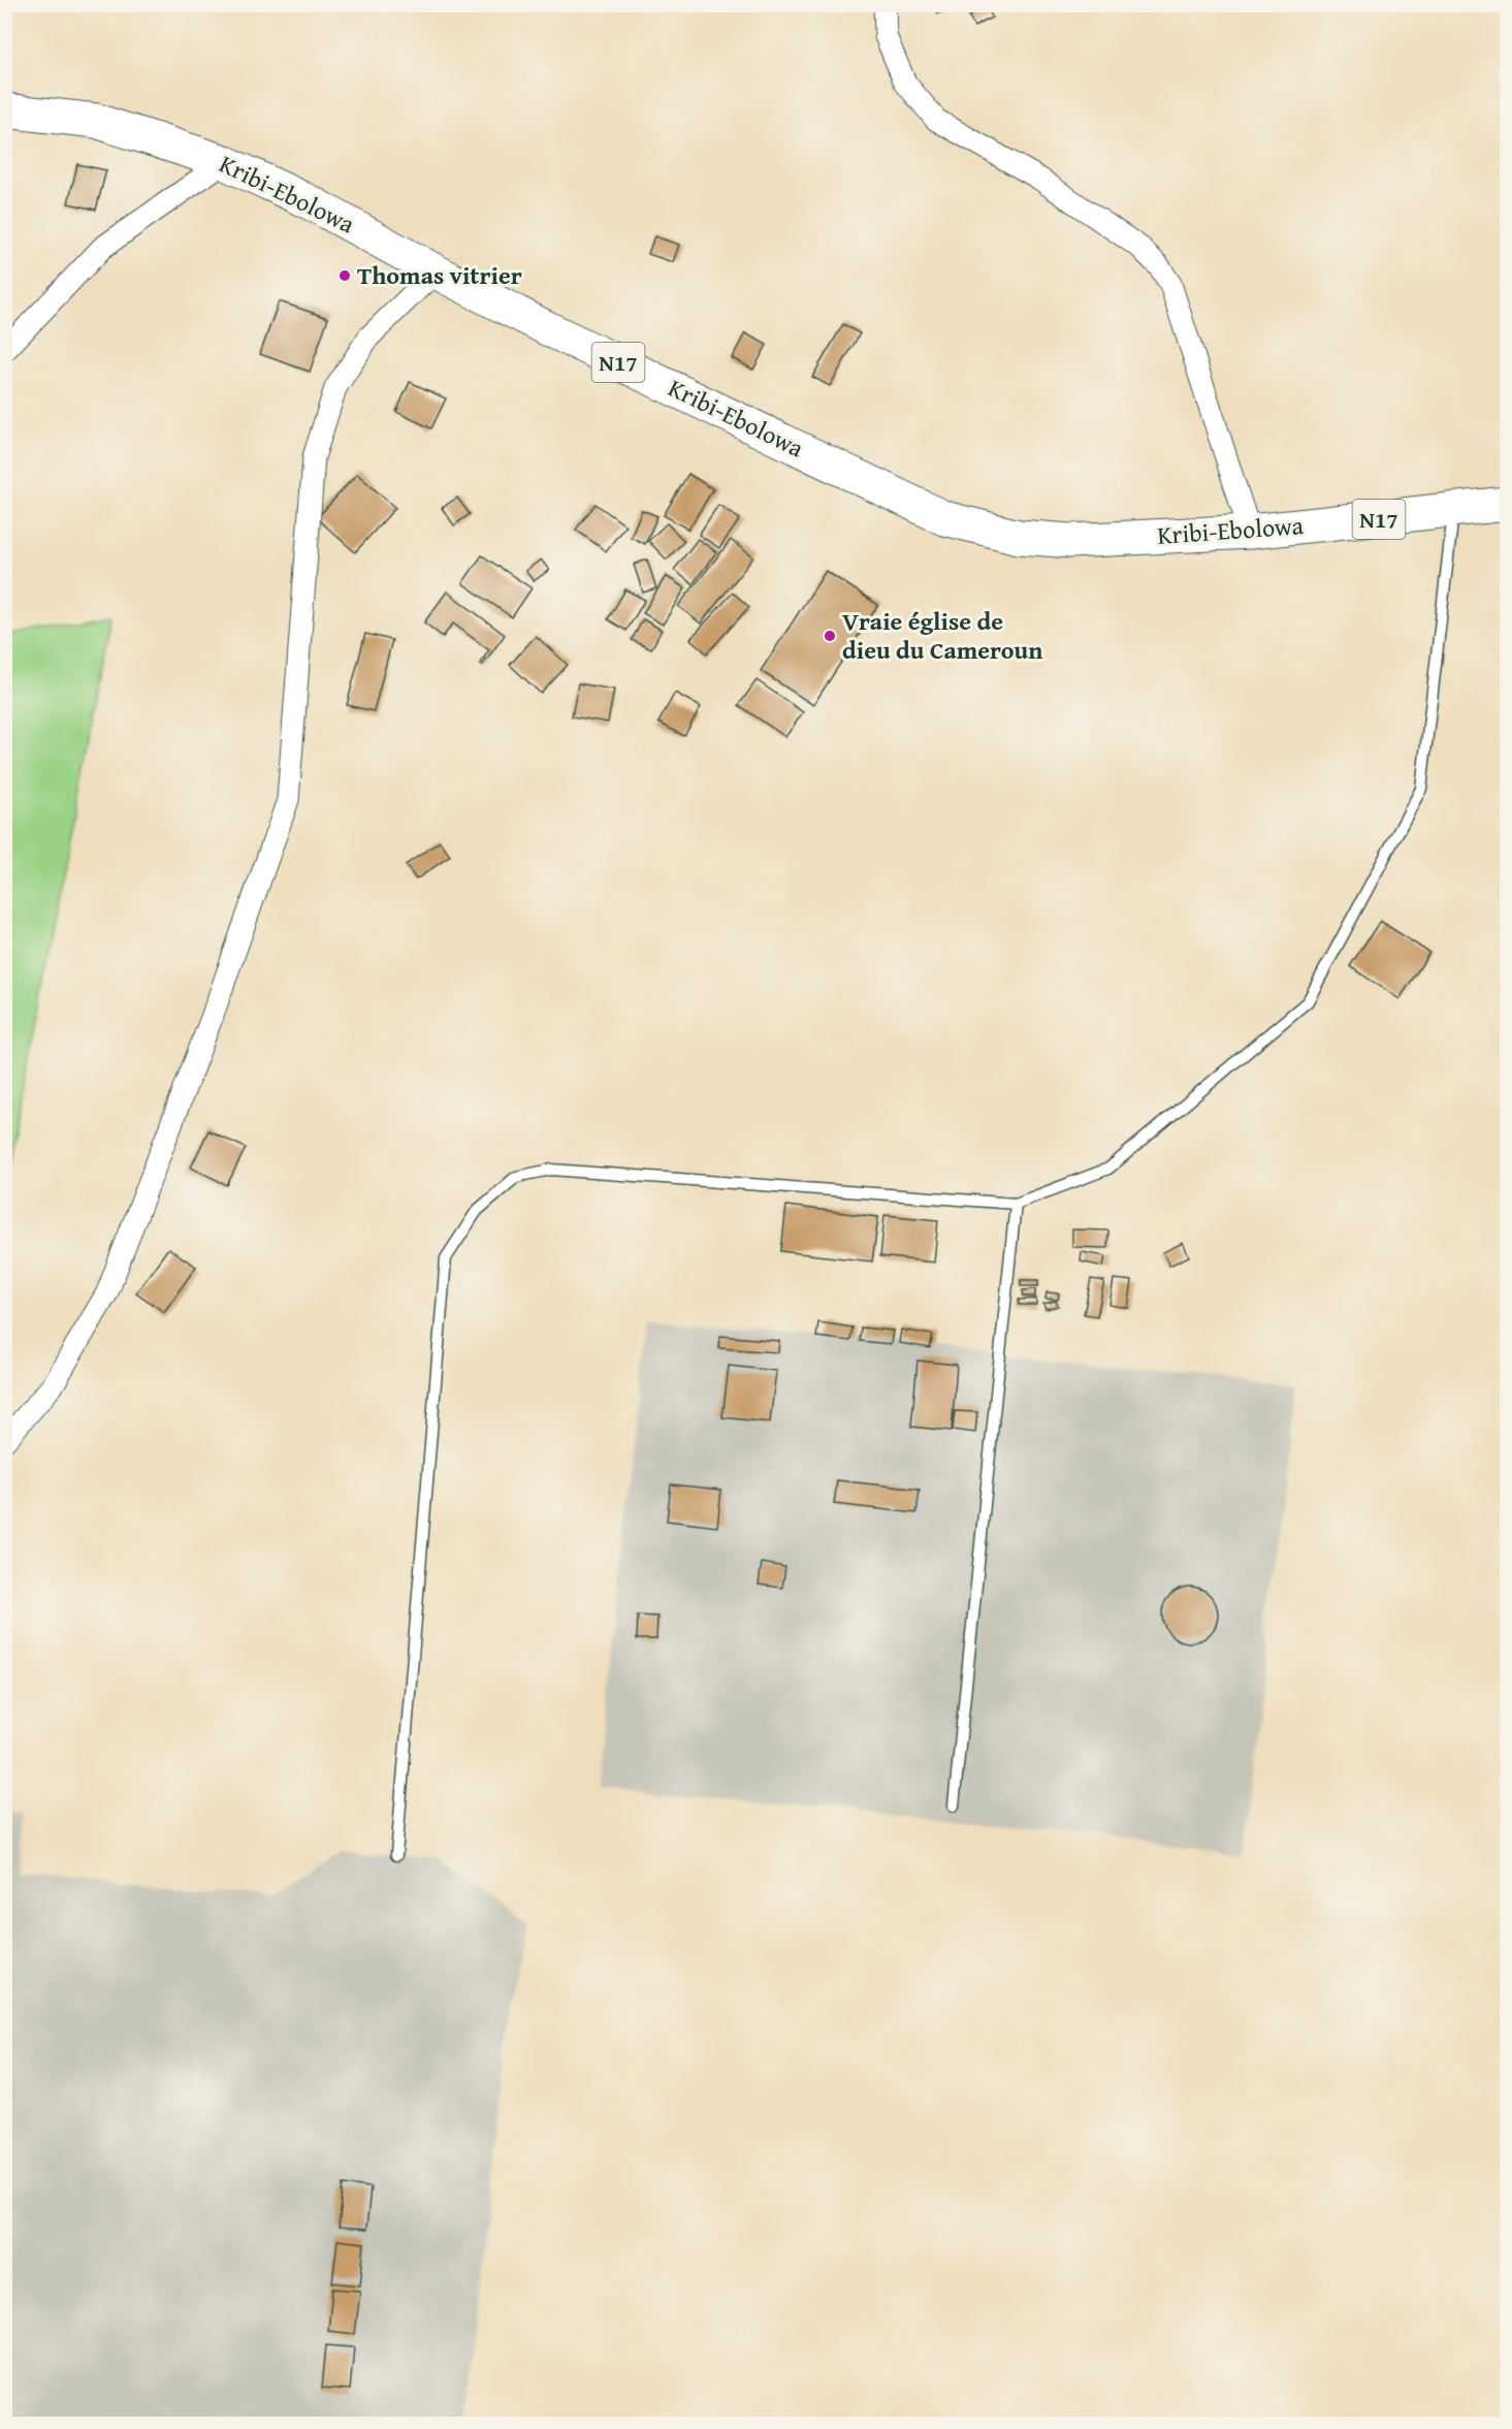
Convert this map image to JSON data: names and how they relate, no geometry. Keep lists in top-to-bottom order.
{
  "streets": {
    "highway": ["Kribi-Ebolowa", "N17"]
  },
  "places": ["Thomas vitrier", "Vraie église de dieu du Cameroun"]
}
